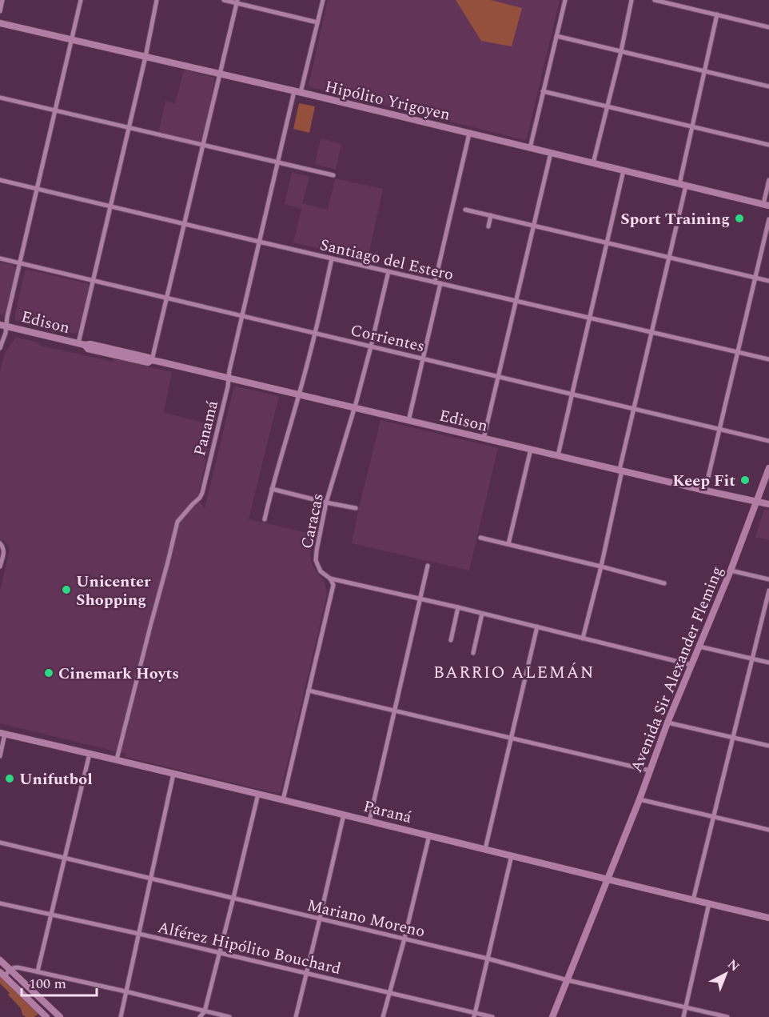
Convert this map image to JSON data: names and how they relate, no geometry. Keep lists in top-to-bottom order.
{
  "streets": {
    "street": [
      "Hipólito Yrigoyen",
      "Santiago del Estero",
      "Edison",
      "Corrientes",
      "Panamá",
      "Caracas",
      "Avenida Sir Alexander Fleming",
      "Paraná",
      "Mariano Moreno",
      "Alférez Hipólito Bouchard"
    ]
  },
  "crossings": [
    ["Hipólito Yrigoyen", "Panamá"],
    ["Santiago del Estero", "Panamá"],
    ["Santiago del Estero", "Caracas"],
    ["Edison", "Panamá"],
    ["Edison", "Caracas"],
    ["Edison", "Avenida Sir Alexander Fleming"],
    ["Corrientes", "Panamá"],
    ["Corrientes", "Caracas"],
    ["Panamá", "Paraná"],
    ["Avenida Sir Alexander Fleming", "Paraná"],
    ["Avenida Sir Alexander Fleming", "Mariano Moreno"]
  ],
  "districts": ["BARRIO ALEMÁN"],
  "places": [
    "Sport Training",
    "Keep Fit",
    "Unicenter Shopping",
    "Cinemark Hoyts",
    "Unifutbol"
  ],
  "scale_bar": "100 m",
  "north": "top right"
}
